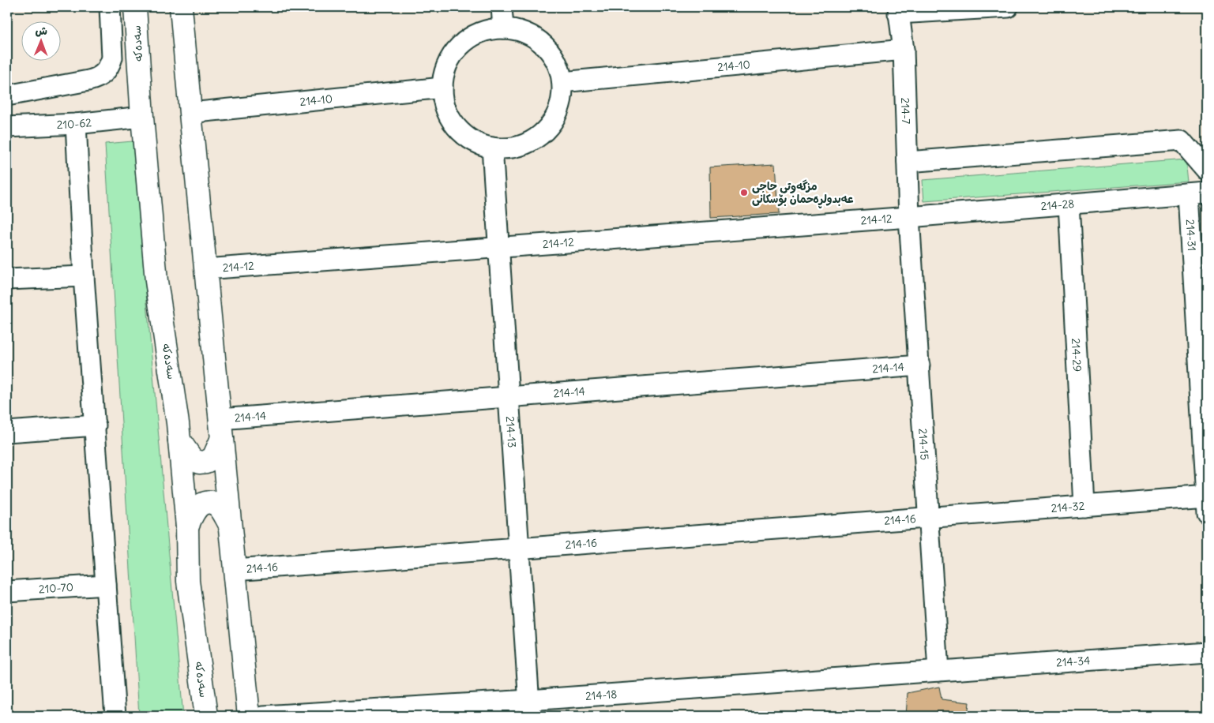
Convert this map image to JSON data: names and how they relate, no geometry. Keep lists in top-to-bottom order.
{
  "streets": {
    "main road": ["سەدەکە"],
    "street": [
      "214-10",
      "214-7",
      "210-62",
      "214-28",
      "214-12",
      "214-31",
      "214-29",
      "214-14",
      "214-13",
      "214-15",
      "214-32",
      "214-16",
      "210-70",
      "214-34",
      "214-18"
    ]
  },
  "crossings": [
    ["سەدەکە", "210-62"],
    ["214-10", "214-7"],
    ["214-10", "214-13"],
    ["214-7", "214-28"],
    ["214-7", "214-12"],
    ["214-7", "214-15"],
    ["214-28", "214-12"],
    ["214-28", "214-31"],
    ["214-28", "214-29"],
    ["214-28", "214-15"],
    ["214-12", "214-13"],
    ["214-12", "214-15"],
    ["214-31", "214-32"],
    ["214-29", "214-32"],
    ["214-14", "214-13"],
    ["214-14", "214-15"],
    ["214-13", "214-16"],
    ["214-13", "214-18"],
    ["214-15", "214-32"],
    ["214-15", "214-16"],
    ["214-15", "214-34"],
    ["214-15", "214-18"],
    ["214-32", "214-16"],
    ["214-34", "214-18"]
  ],
  "places": ["مزگەوتی حاجی عەبدولڕەحمان بۆسکانی"],
  "north": "top"
}
